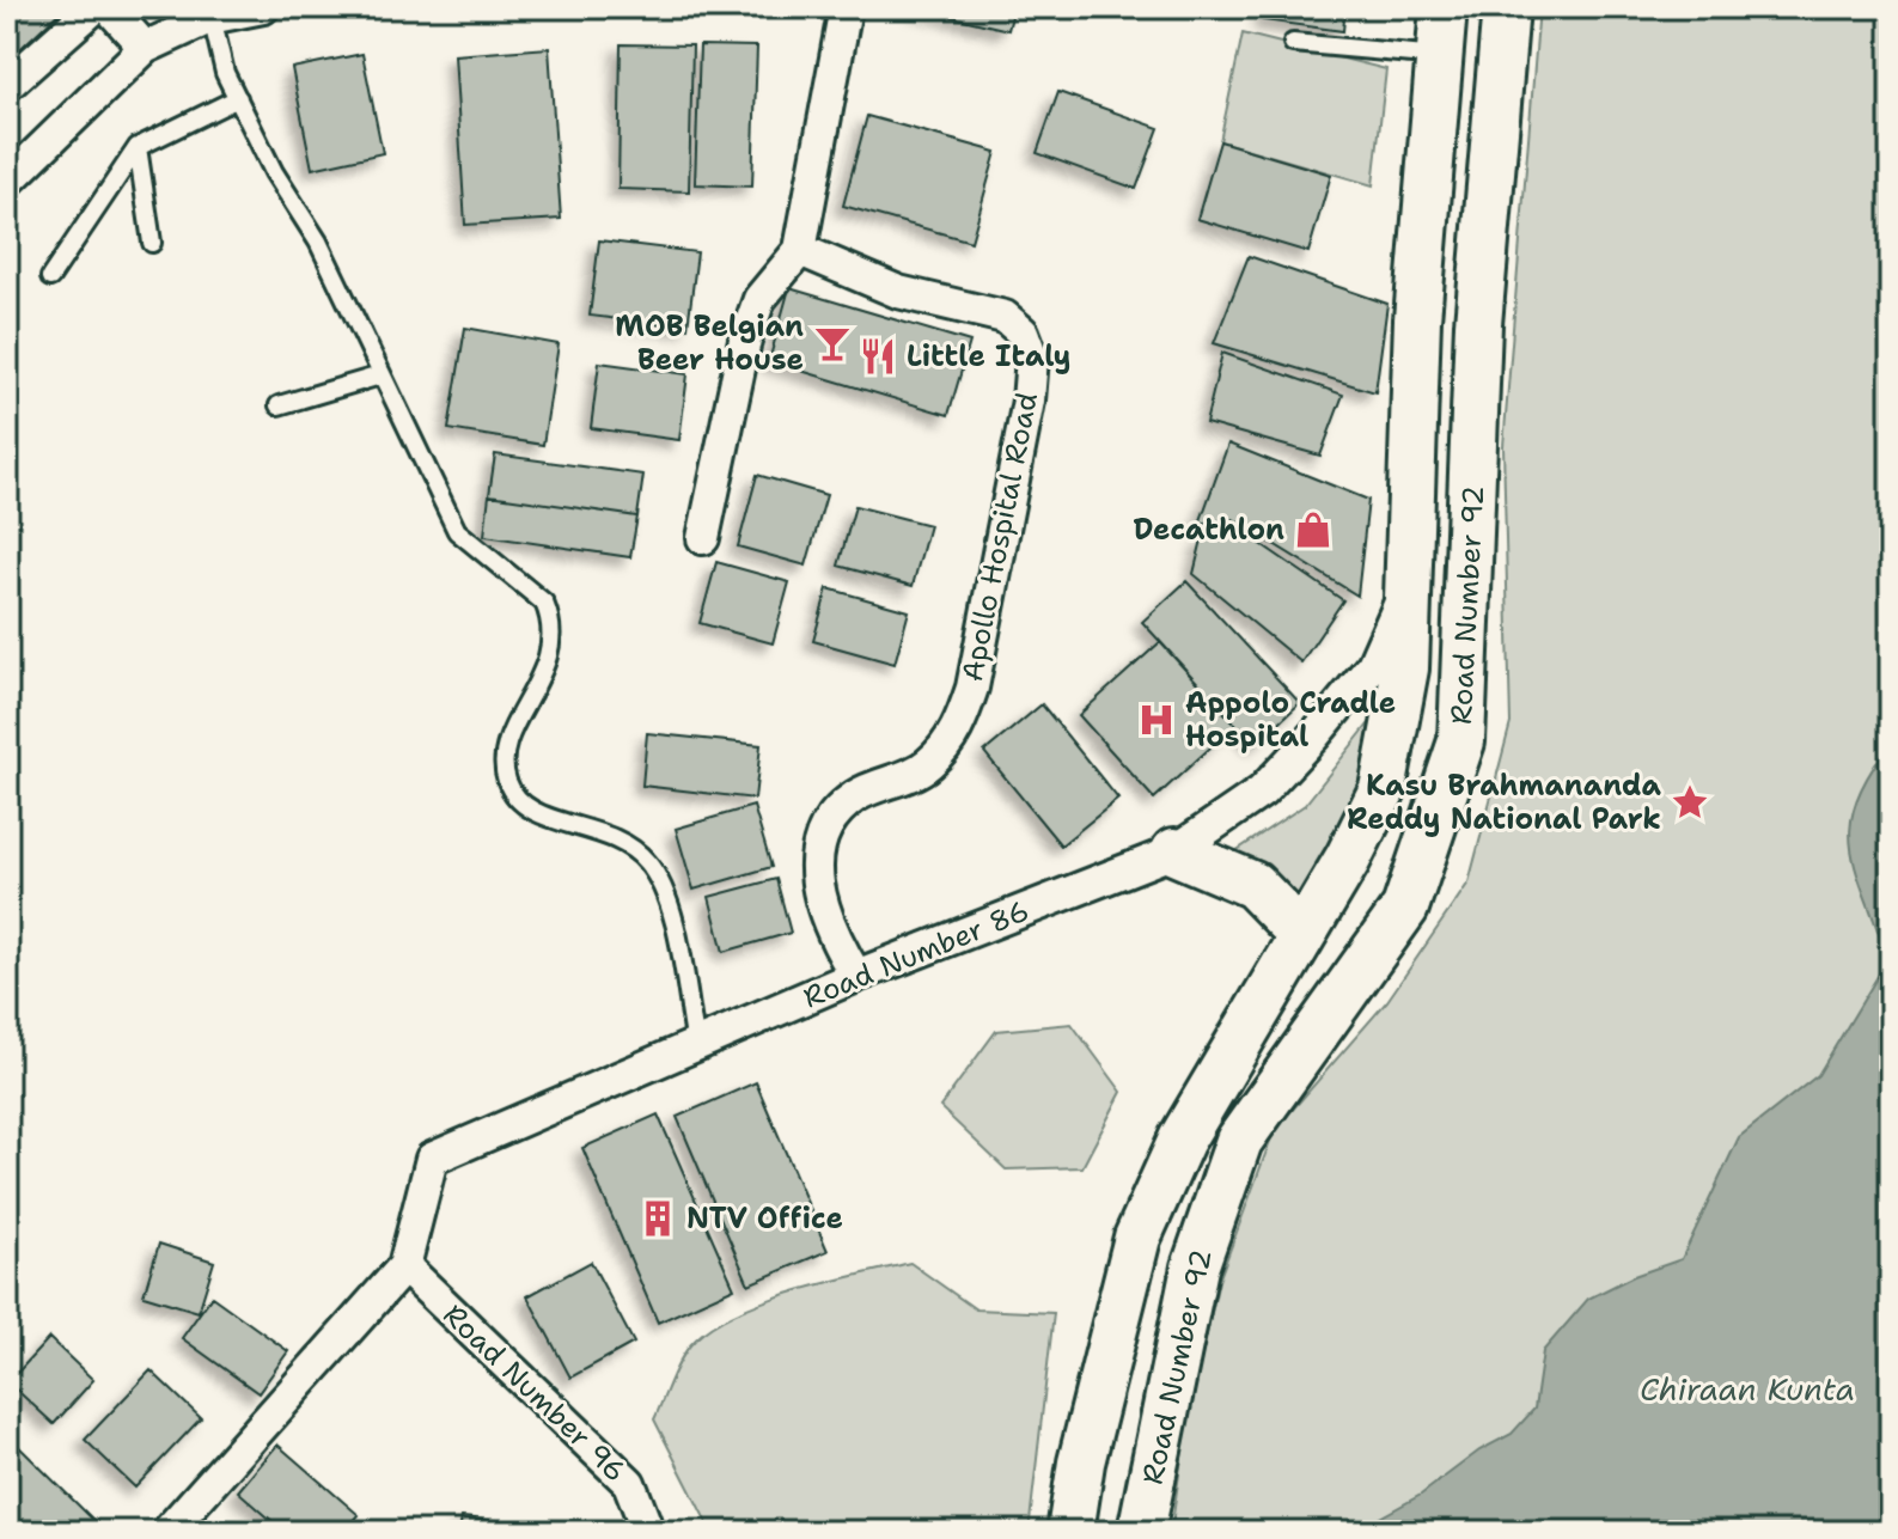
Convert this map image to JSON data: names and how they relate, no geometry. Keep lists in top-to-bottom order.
{
  "streets": {
    "main road": ["Road Number 92"],
    "street": ["Apollo Hospital Road", "Road Number 86", "Road Number 96"]
  },
  "crossings": [
    ["Apollo Hospital Road", "Road Number 86"],
    ["Road Number 92", "Road Number 86"],
    ["Road Number 86", "Road Number 96"]
  ],
  "water": ["Chiraan Kunta"],
  "places": {
    "bar": ["MOB Belgian Beer House"],
    "restaurant": ["Little Italy"],
    "shop": ["Decathlon"],
    "hospital": ["Appolo Cradle Hospital"],
    "place": ["Kasu Brahmananda Reddy National Park"],
    "building": ["NTV Office"]
  }
}
